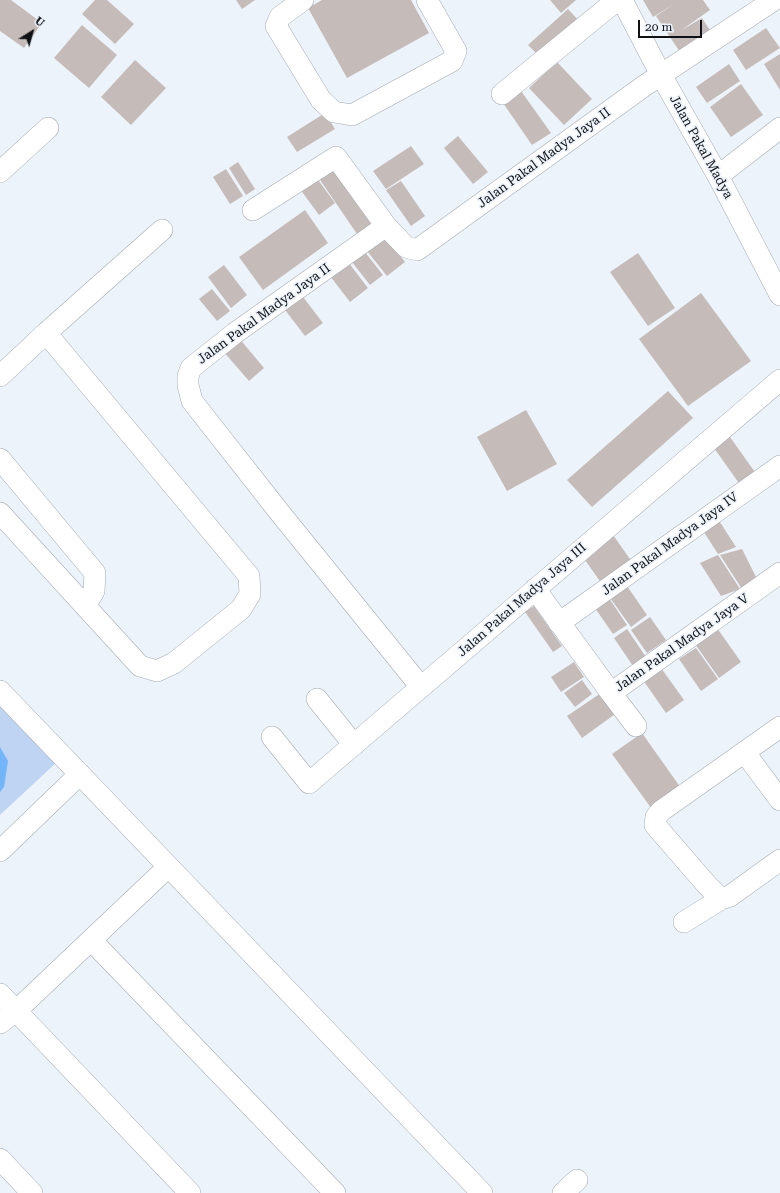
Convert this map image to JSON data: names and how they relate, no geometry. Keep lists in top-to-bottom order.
{
  "streets": {
    "street": [
      "Jalan Pakal Madya",
      "Jalan Pakal Madya Jaya II",
      "Jalan Pakal Madya Jaya IV",
      "Jalan Pakal Madya Jaya III",
      "Jalan Pakal Madya Jaya V"
    ]
  },
  "crossings": [
    ["Jalan Pakal Madya", "Jalan Pakal Madya Jaya II"],
    ["Jalan Pakal Madya Jaya II", "Jalan Pakal Madya Jaya III"],
    ["Jalan Pakal Madya Jaya IV", "Jalan Pakal Madya Jaya V"],
    ["Jalan Pakal Madya Jaya III", "Jalan Pakal Madya Jaya V"]
  ],
  "scale_bar": "20 m",
  "north": "top right"
}
